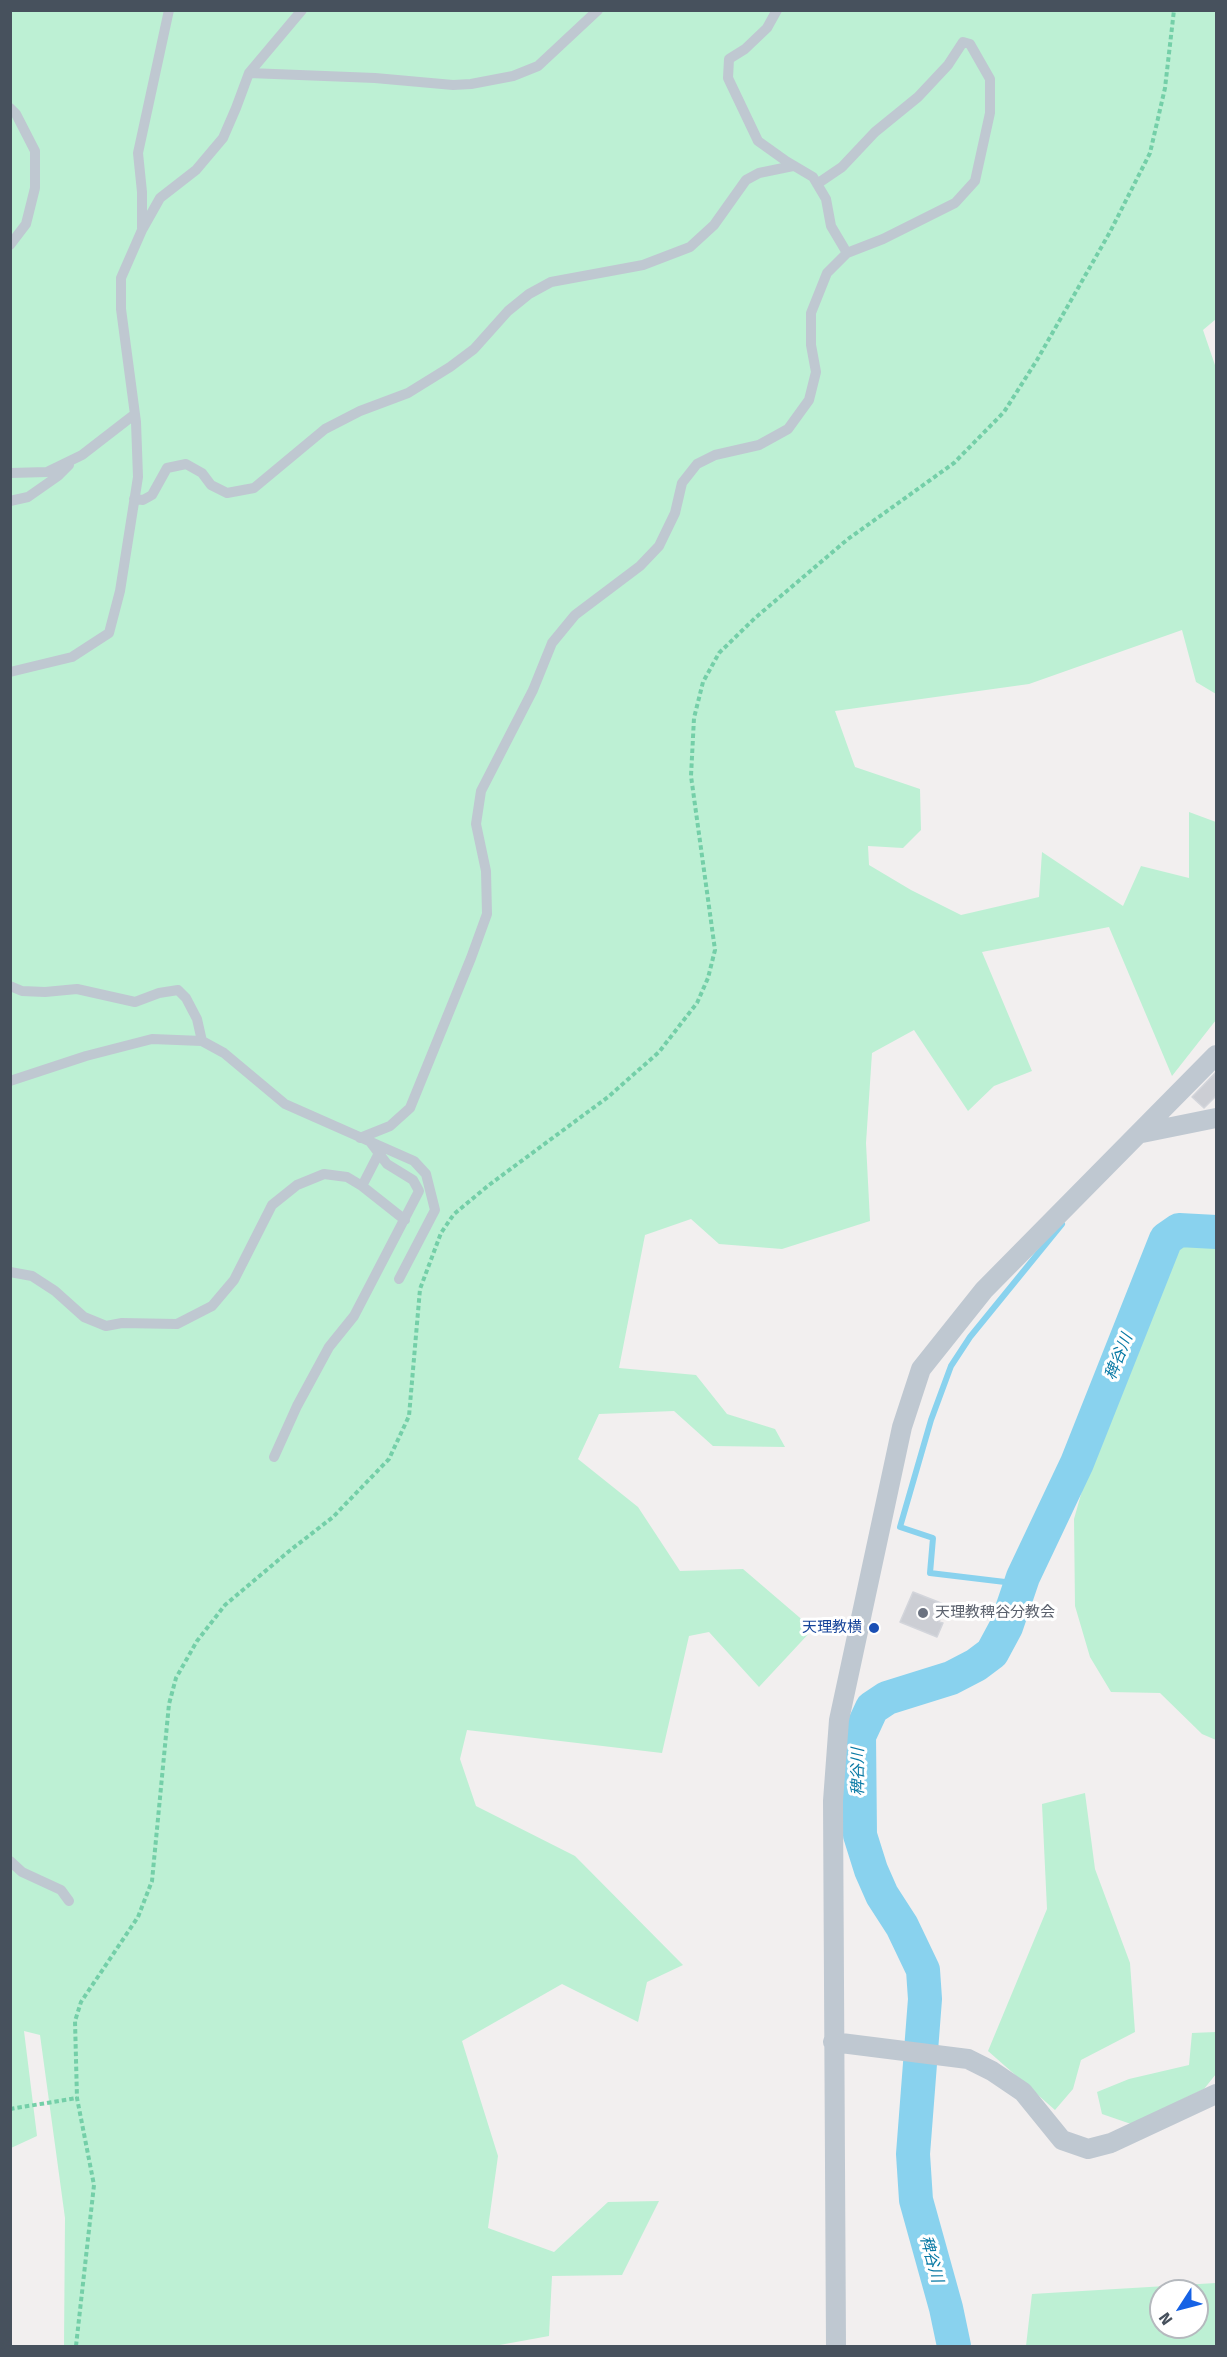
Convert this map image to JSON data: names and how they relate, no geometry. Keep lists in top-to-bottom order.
{
  "water": ["稗谷川"],
  "places": ["天理教稗谷分教会", "天理教横"],
  "north": "bottom left"
}
